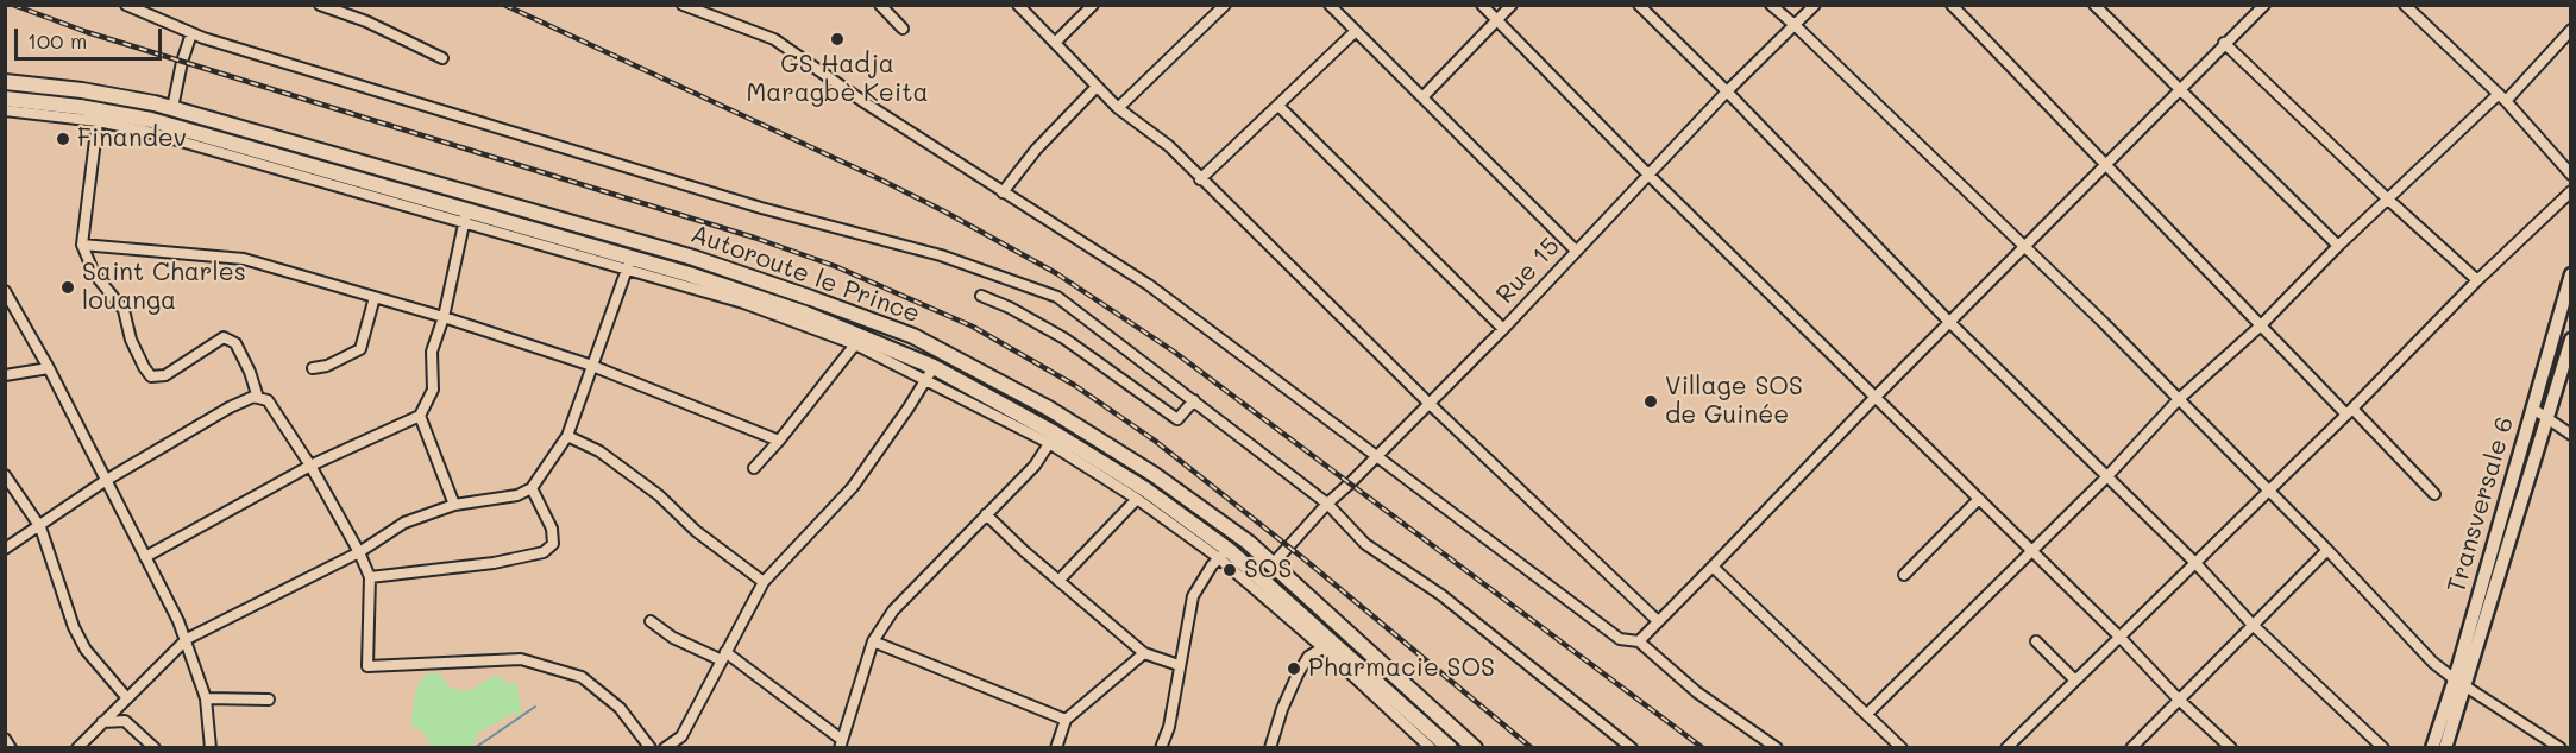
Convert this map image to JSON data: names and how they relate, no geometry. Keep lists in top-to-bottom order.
{
  "streets": {
    "main road": ["Autoroute le Prince", "Transversale 6"],
    "street": ["Rue 15"]
  },
  "crossings": [
    ["Rue 15", "Autoroute le Prince"]
  ],
  "places": [
    "GS Hadja Maragbè Keita",
    "Finandev",
    "Saint Charles louanga",
    "Village SOS de Guinée",
    "SOS",
    "Pharmacie SOS"
  ],
  "scale_bar": "100 m"
}
